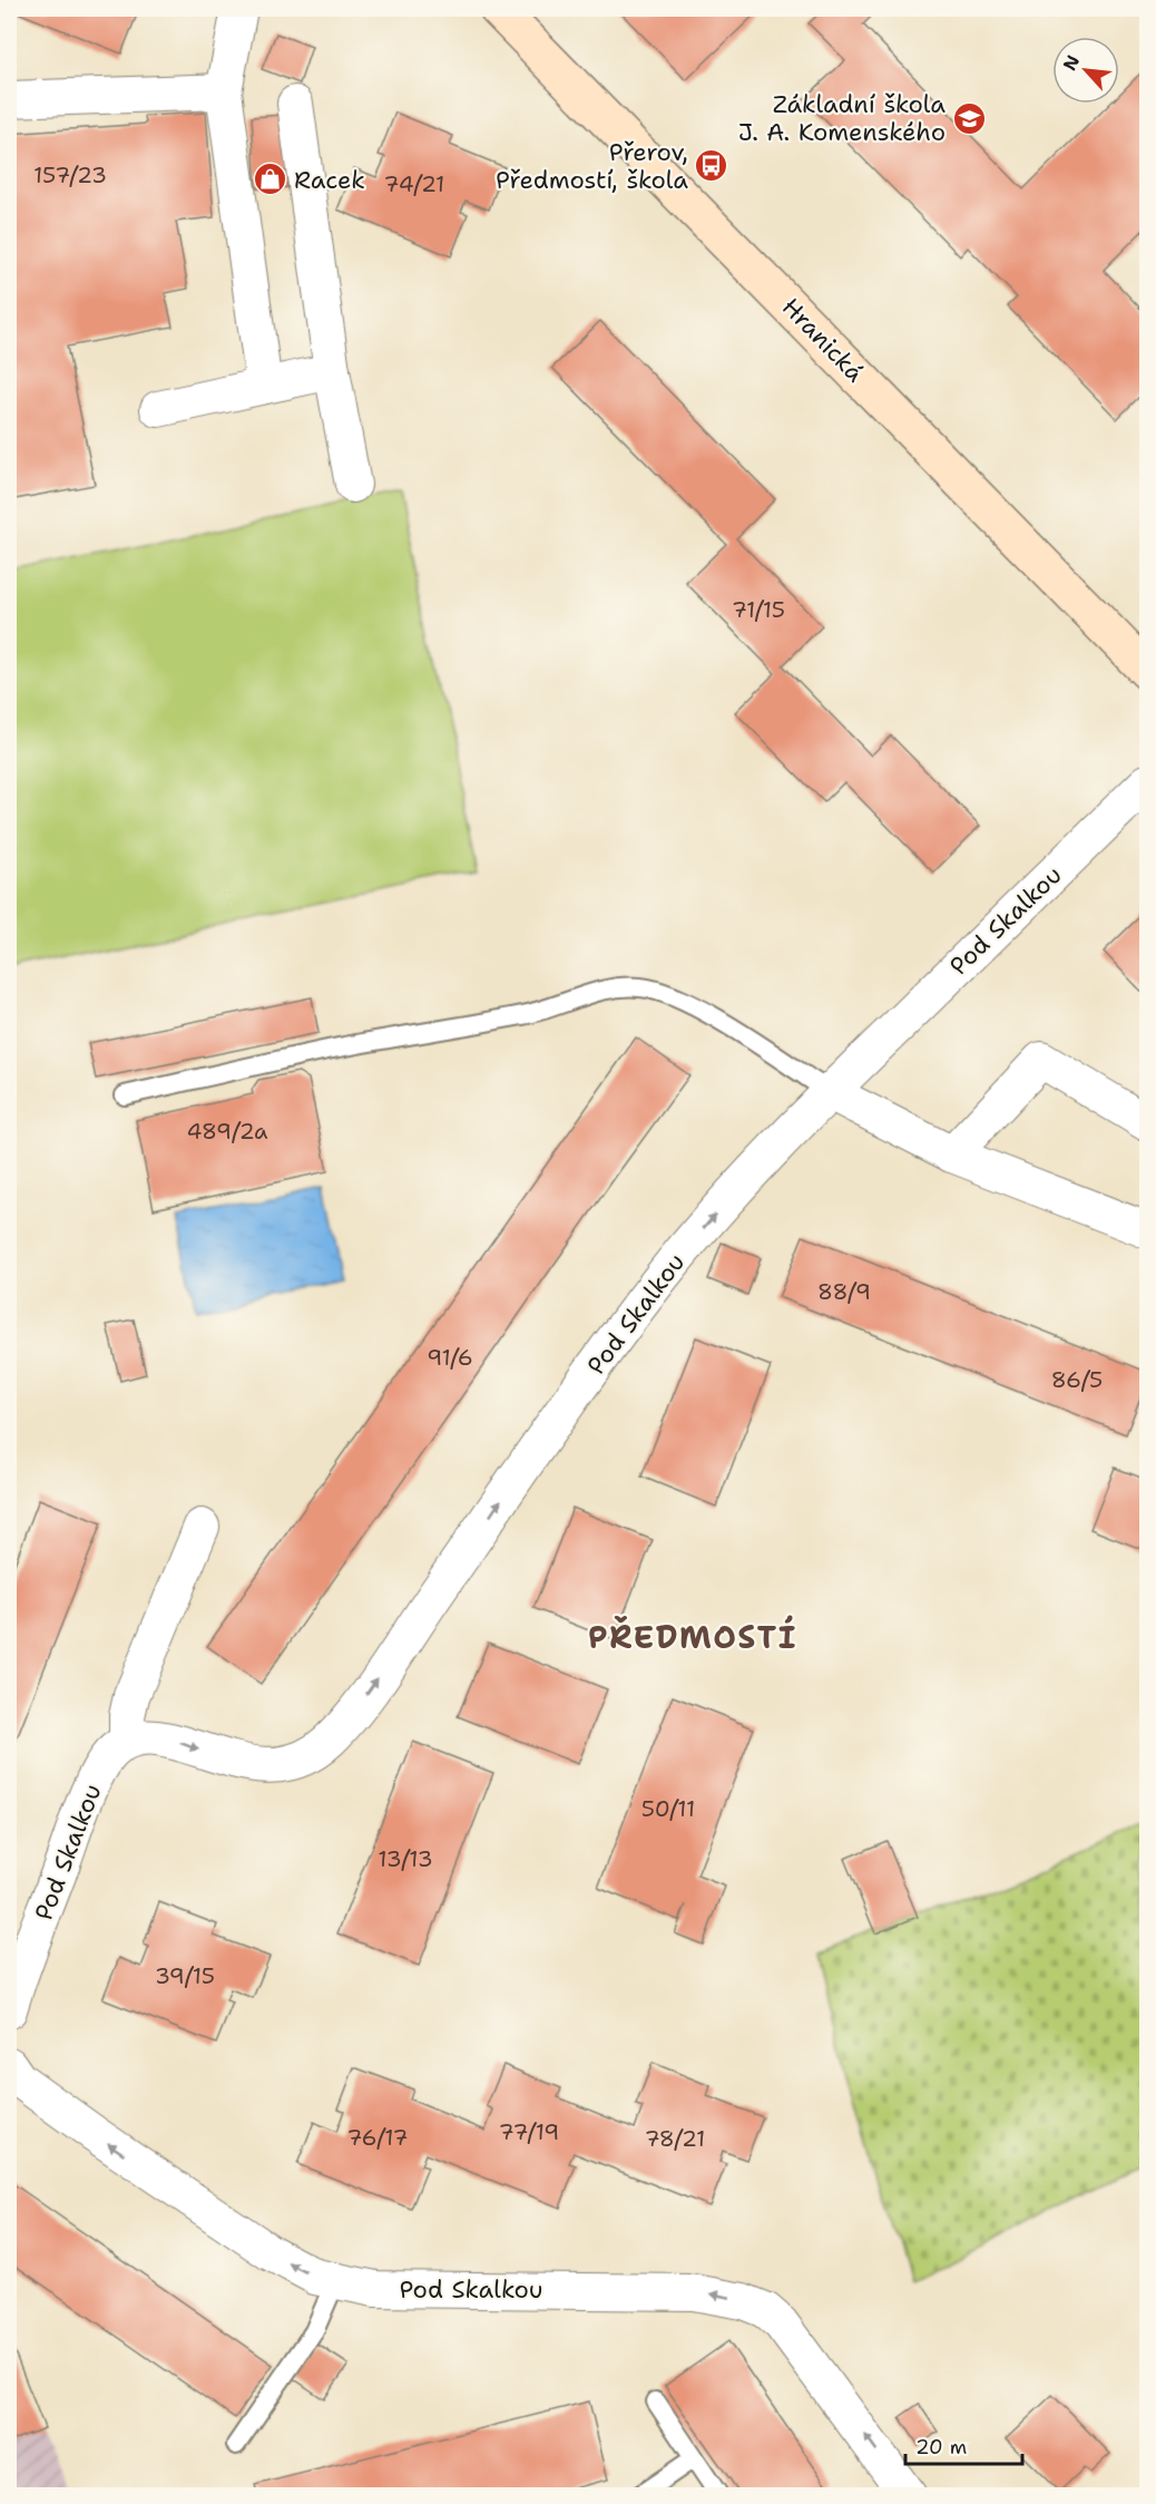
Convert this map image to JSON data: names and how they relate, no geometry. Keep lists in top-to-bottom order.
{
  "streets": {
    "main road": ["Hranická"],
    "street": ["Pod Skalkou"]
  },
  "districts": ["PŘEDMOSTÍ"],
  "places": {
    "school or university": ["Základní škola J. A. Komenského"],
    "bus stop": ["Přerov, Předmostí, škola"],
    "shop": ["Racek"]
  },
  "house_numbers": [
    "157/23",
    "74/21",
    "71/15",
    "489/2a",
    "88/9",
    "91/6",
    "86/5",
    "50/11",
    "13/13",
    "39/15",
    "77/19",
    "76/17",
    "78/21"
  ],
  "scale_bar": "20 m",
  "north": "top left"
}
